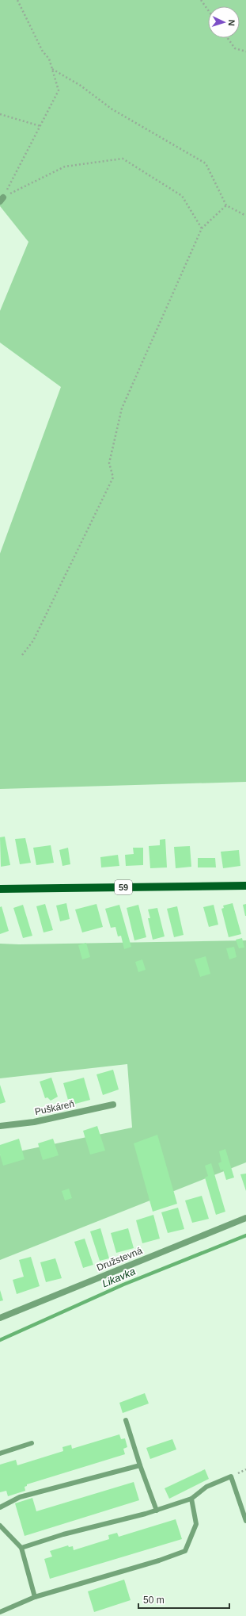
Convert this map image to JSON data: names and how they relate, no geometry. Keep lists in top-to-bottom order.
{
  "streets": {
    "main road": ["59"],
    "street": ["Puškáreň", "Družstevná"]
  },
  "water": ["Likavka"],
  "scale_bar": "50 m",
  "north": "right"
}
